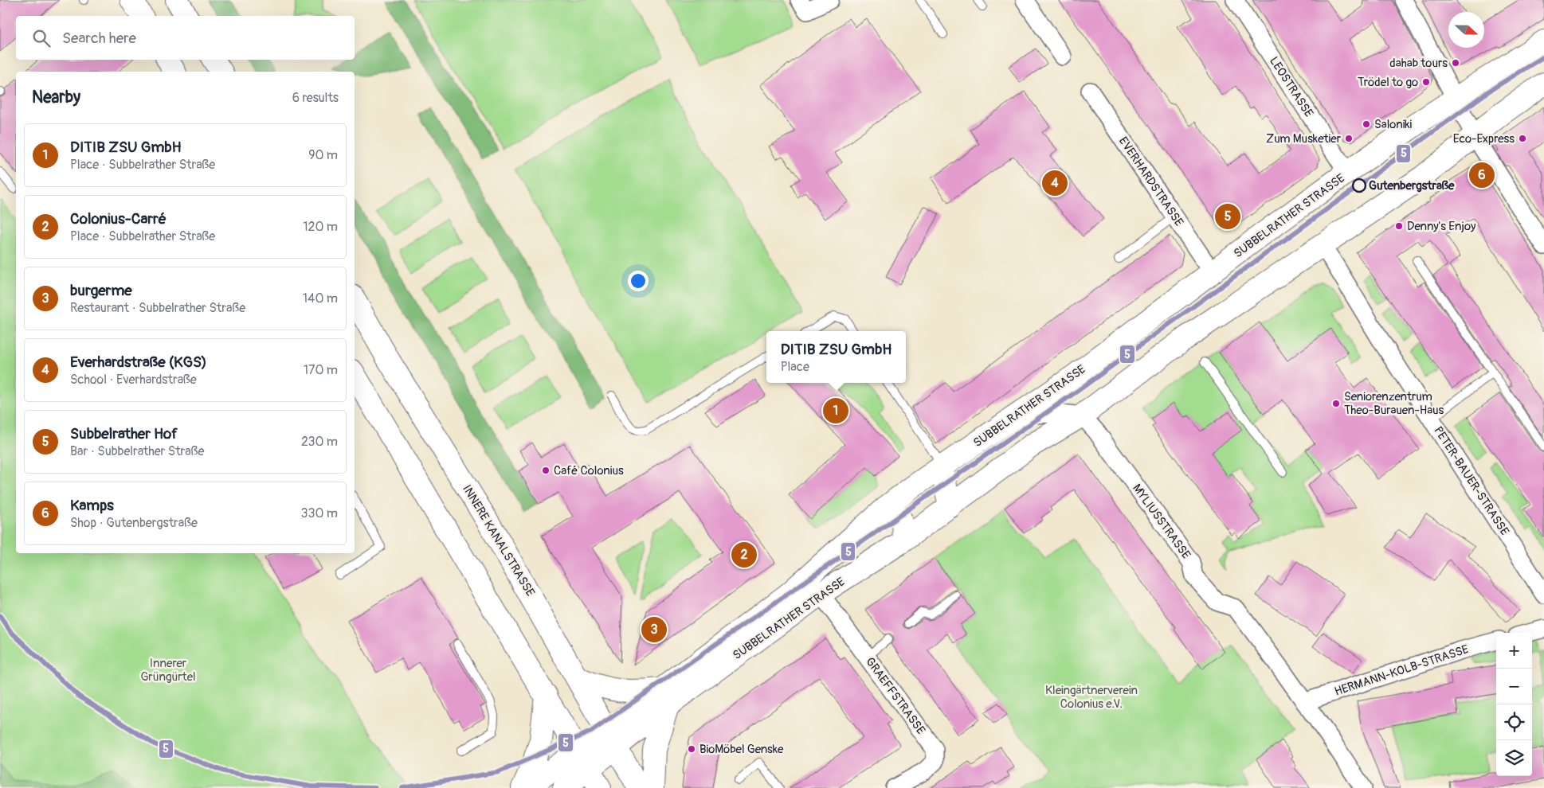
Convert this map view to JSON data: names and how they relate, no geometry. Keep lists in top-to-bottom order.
{
  "streets": {
    "main road": ["SUBBELRATHER STRASSE", "INNERE KANALSTRASSE"],
    "street": [
      "LEOSTRASSE",
      "EVERHARDSTRASSE",
      "PETER-BAUER-STRASSE",
      "MYLIUSSTRASSE",
      "HERMANN-KOLB-STRASSE",
      "GRAEFFSTRASSE"
    ]
  },
  "crossings": [
    ["LEOSTRASSE", "SUBBELRATHER STRASSE"],
    ["EVERHARDSTRASSE", "SUBBELRATHER STRASSE"],
    ["SUBBELRATHER STRASSE", "PETER-BAUER-STRASSE"],
    ["SUBBELRATHER STRASSE", "MYLIUSSTRASSE"],
    ["SUBBELRATHER STRASSE", "INNERE KANALSTRASSE"],
    ["SUBBELRATHER STRASSE", "GRAEFFSTRASSE"],
    ["MYLIUSSTRASSE", "HERMANN-KOLB-STRASSE"]
  ],
  "parks": ["Innerer Grüngürtel", "Kleingärtnerverein Colonius e.V."],
  "places": [
    "dahab tours",
    "Trödel to go",
    "Saloniki",
    "Zum Musketier",
    "Eco-Express",
    "Gutenbergstraße",
    "Denny's Enjoy",
    "Seniorenzentrum Theo-Burauen-Haus",
    "Café Colonius",
    "BioMöbel Genske"
  ],
  "lines": ["transit line 5"],
  "north": "right",
  "page": {
    "search": "Search here",
    "heading": ["Nearby", "6 results"],
    "list": [
      {
        "mark": "1",
        "name": "DITIB ZSU GmbH",
        "note": "Place · Subbelrather Straße",
        "value": "90 m"
      },
      {
        "mark": "2",
        "name": "Colonius-Carré",
        "note": "Place · Subbelrather Straße",
        "value": "120 m"
      },
      {
        "mark": "3",
        "name": "burgerme",
        "note": "Restaurant · Subbelrather Straße",
        "value": "140 m"
      },
      {
        "mark": "4",
        "name": "Everhardstraße (KGS)",
        "note": "School · Everhardstraße",
        "value": "170 m"
      },
      {
        "mark": "5",
        "name": "Subbelrather Hof",
        "note": "Bar · Subbelrather Straße",
        "value": "230 m"
      },
      {
        "mark": "6",
        "name": "Kamps",
        "note": "Shop · Gutenbergstraße",
        "value": "330 m"
      }
    ],
    "pins": [
      "6",
      "4",
      "5",
      "1",
      "2",
      "3"
    ],
    "popup": ["DITIB ZSU GmbH", "Place"],
    "map_buttons": ["+", "−"]
  }
}
